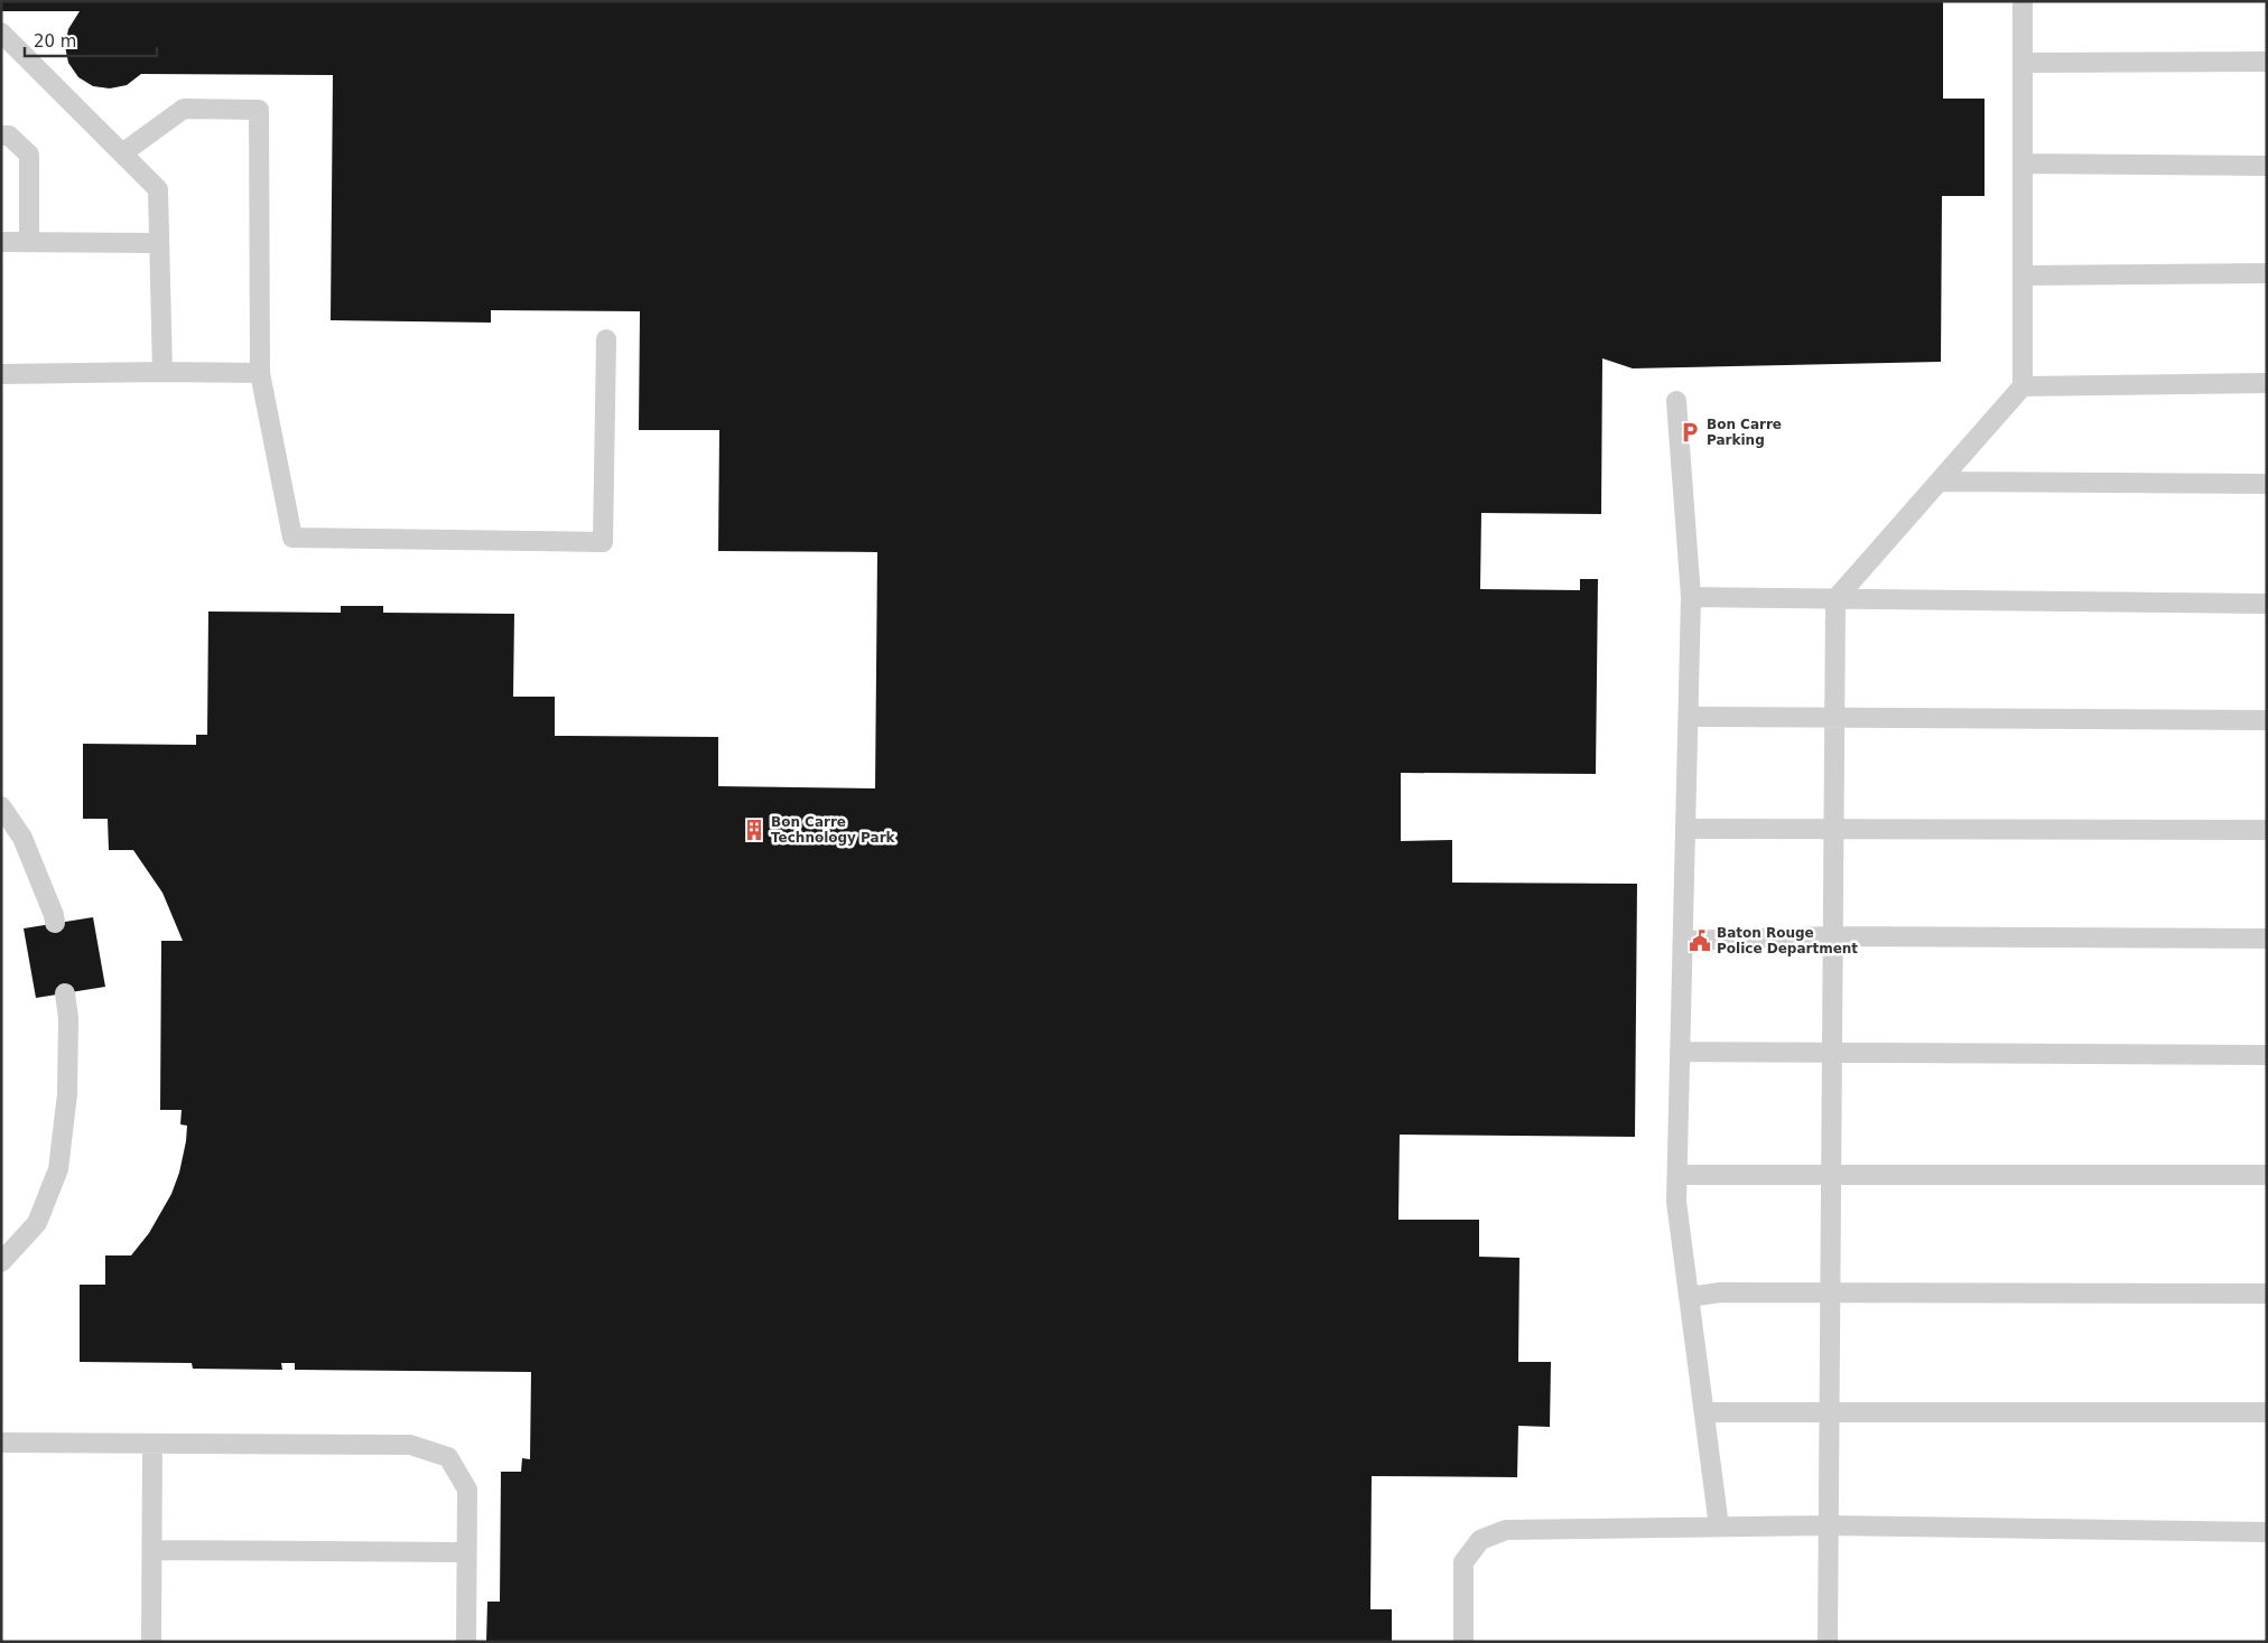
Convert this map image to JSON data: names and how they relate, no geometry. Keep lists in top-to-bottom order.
{
  "places": {
    "parking": ["Bon Carre Parking"],
    "building": ["Bon Carre Technology Park"],
    "public building": ["Baton Rouge Police Department"]
  },
  "scale_bar": "20 m"
}
